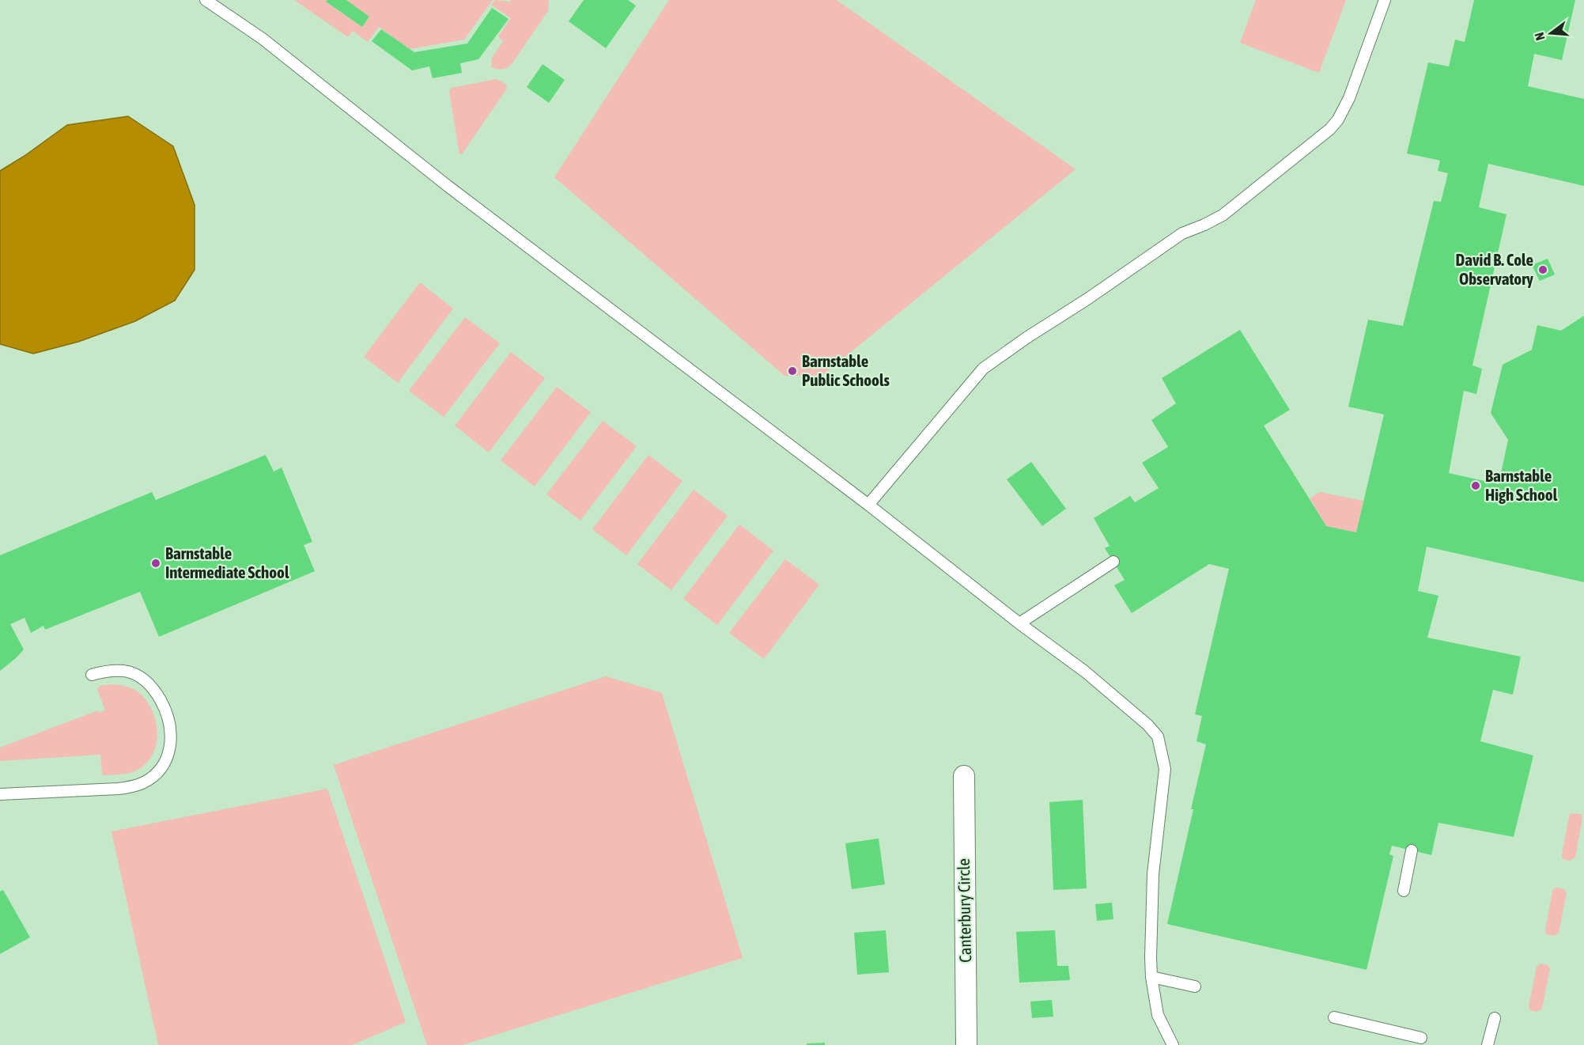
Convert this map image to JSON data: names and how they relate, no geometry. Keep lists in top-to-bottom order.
{
  "streets": {
    "street": ["Canterbury Circle"]
  },
  "places": [
    "David B. Cole Observatory",
    "Barnstable Public Schools",
    "Barnstable High School",
    "Barnstable Intermediate School"
  ],
  "north": "left"
}
